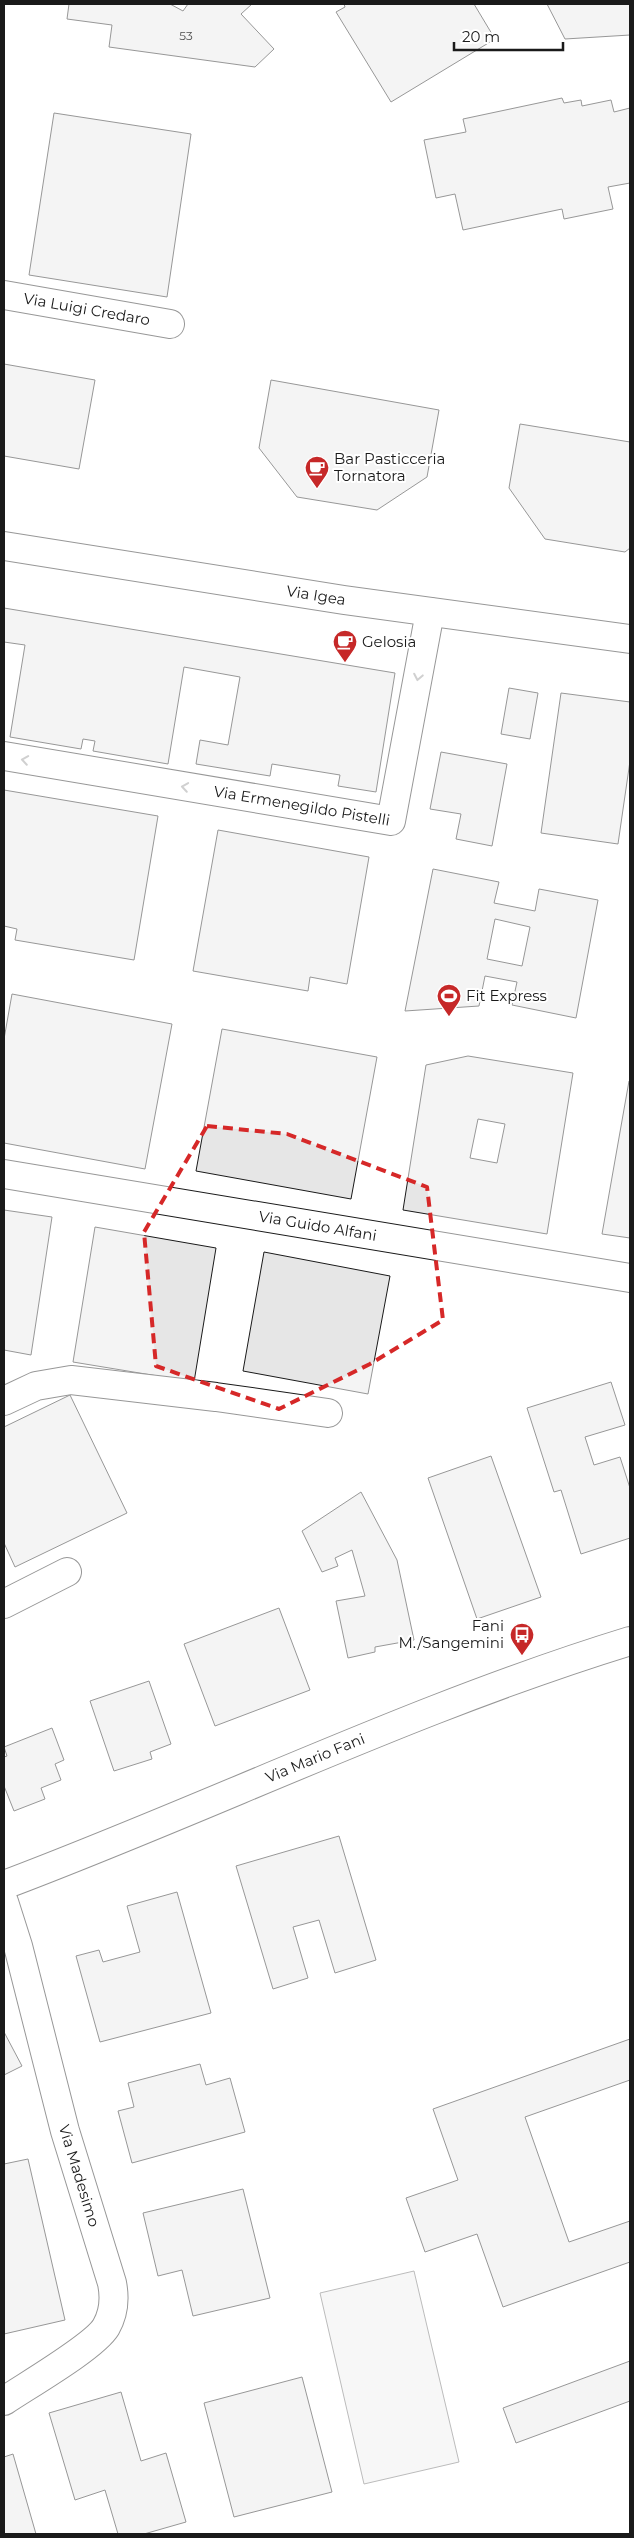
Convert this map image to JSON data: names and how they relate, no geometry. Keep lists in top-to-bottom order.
{
  "streets": {
    "street": [
      "Via Luigi Credaro",
      "Via Igea",
      "Via Ermenegildo Pistelli",
      "Via Guido Alfani",
      "Via Mario Fani",
      "Via Madesimo"
    ]
  },
  "crossings": [
    ["Via Igea", "Via Ermenegildo Pistelli"]
  ],
  "places": {
    "cafe": ["Bar Pasticceria Tornatora", "Gelosia"],
    "sports": ["Fit Express"],
    "bus stop": ["Fani M./Sangemini"]
  },
  "house_numbers": ["53"],
  "scale_bar": "20 m"
}
